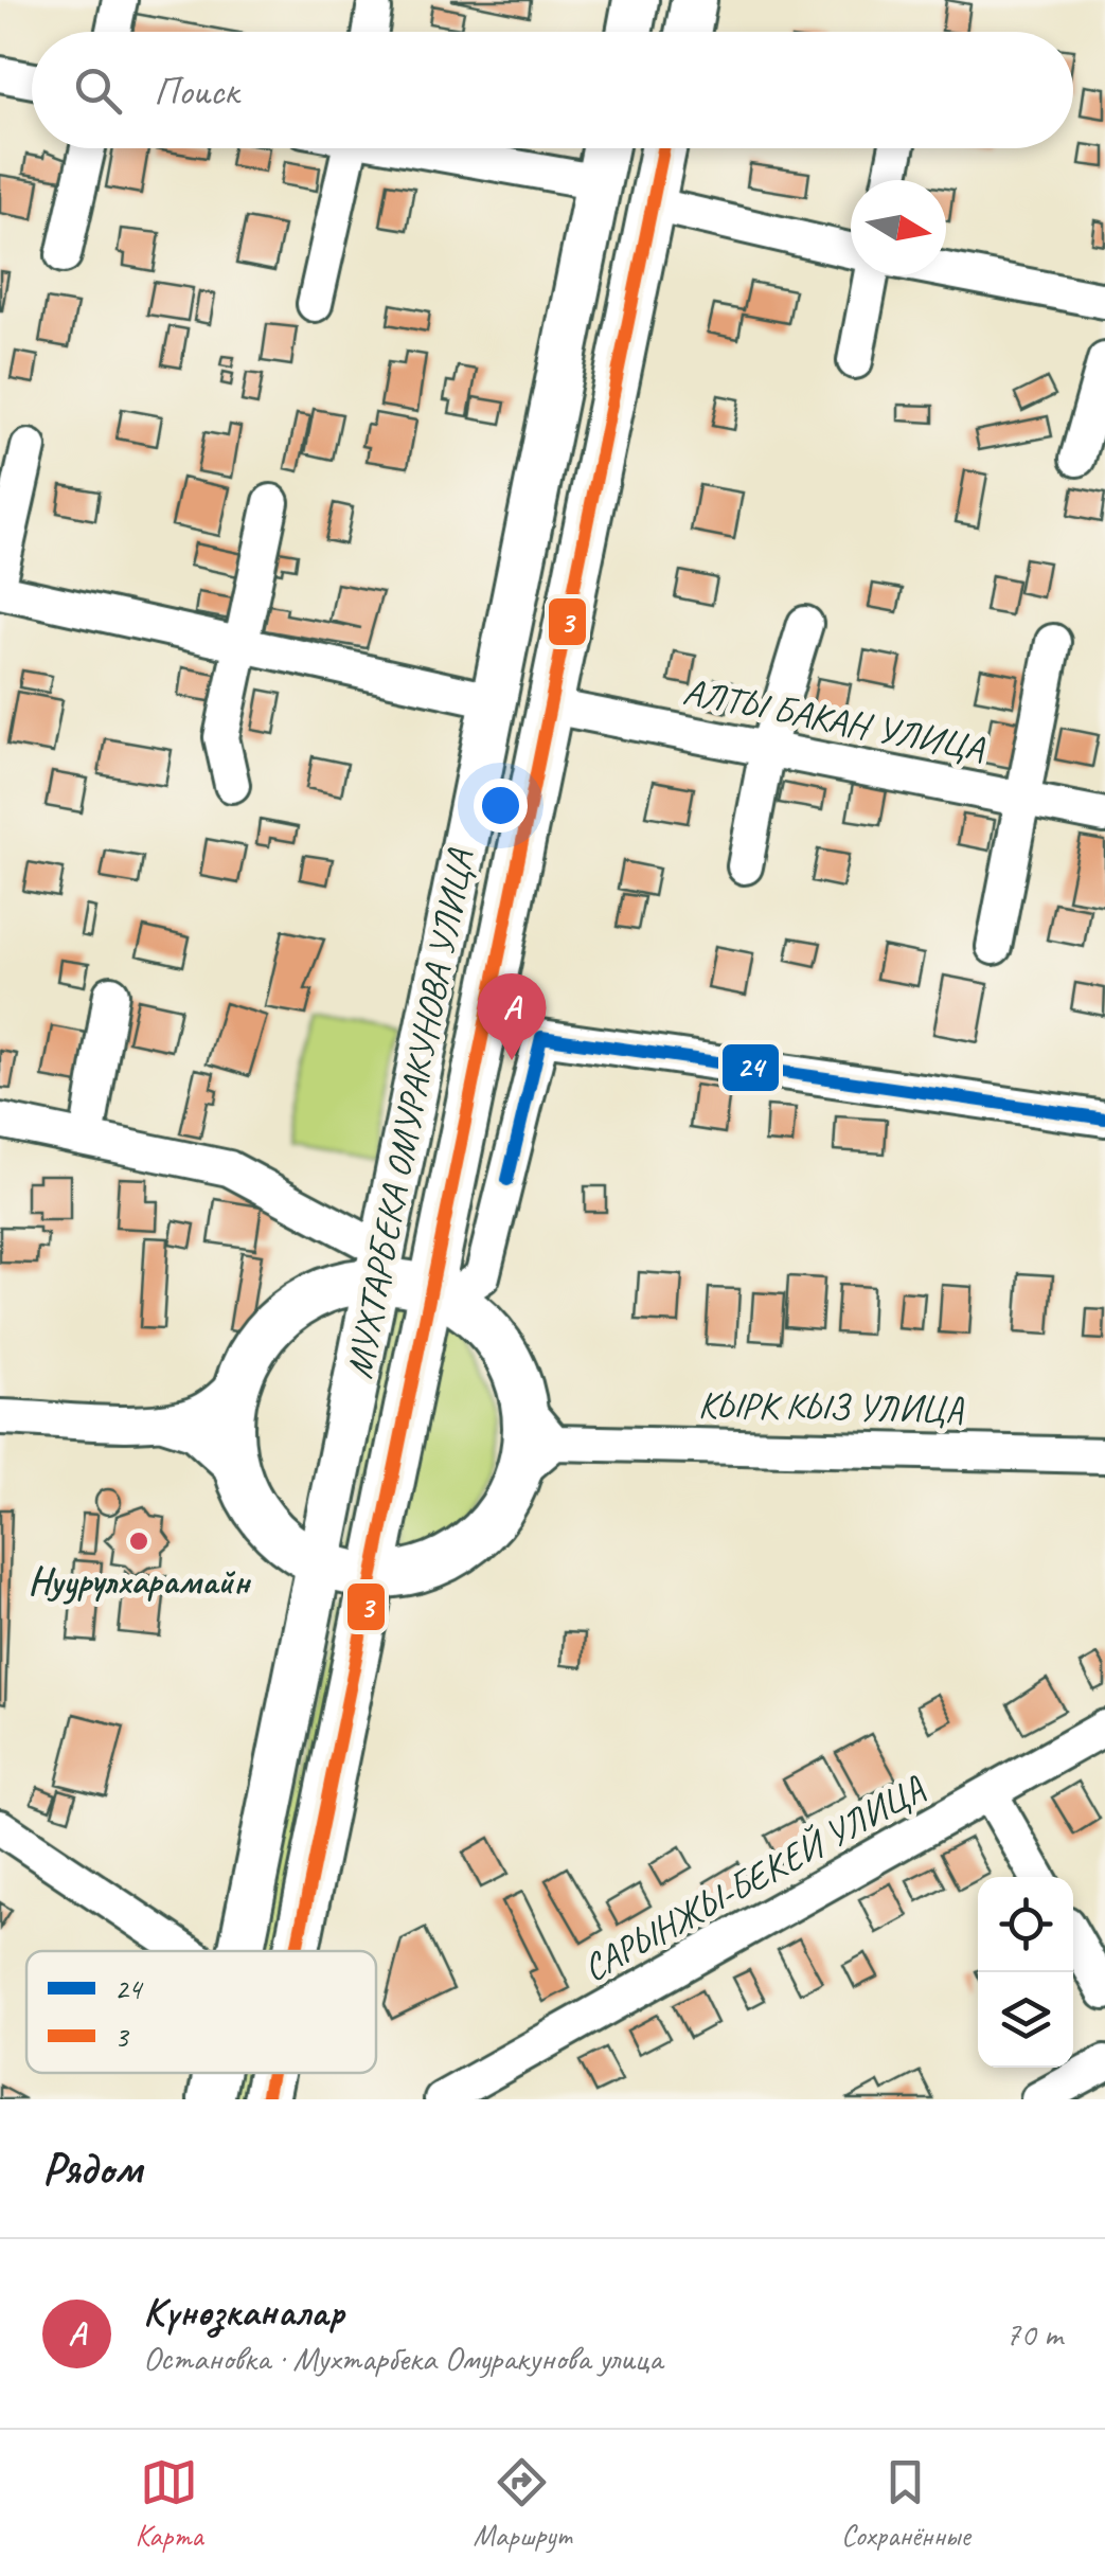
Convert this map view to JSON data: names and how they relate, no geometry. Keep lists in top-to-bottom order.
{
  "streets": {
    "main road": ["МУХТАРБЕКА ОМУРАКУНОВА УЛИЦА"],
    "street": ["АЛТЫ БАКАН УЛИЦА", "КЫРК КЫЗ УЛИЦА", "САРЫНЖЫ-БЕКЕЙ УЛИЦА"]
  },
  "crossings": [
    ["АЛТЫ БАКАН УЛИЦА", "МУХТАРБЕКА ОМУРАКУНОВА УЛИЦА"]
  ],
  "places": ["Нуурулхарамайн"],
  "lines": ["transit line 3", "transit line 24"],
  "legend": ["24", "3"],
  "north": "right",
  "page": {
    "search": "Поиск",
    "pins": "A",
    "heading": "Рядом",
    "list": [
      {
        "mark": "A",
        "name": "Күнөзканалар",
        "note": "Остановка · Мухтарбека Омуракунова улица",
        "value": "70 m"
      }
    ],
    "nav": ["Карта", "Маршрут", "Сохранённые"]
  }
}
